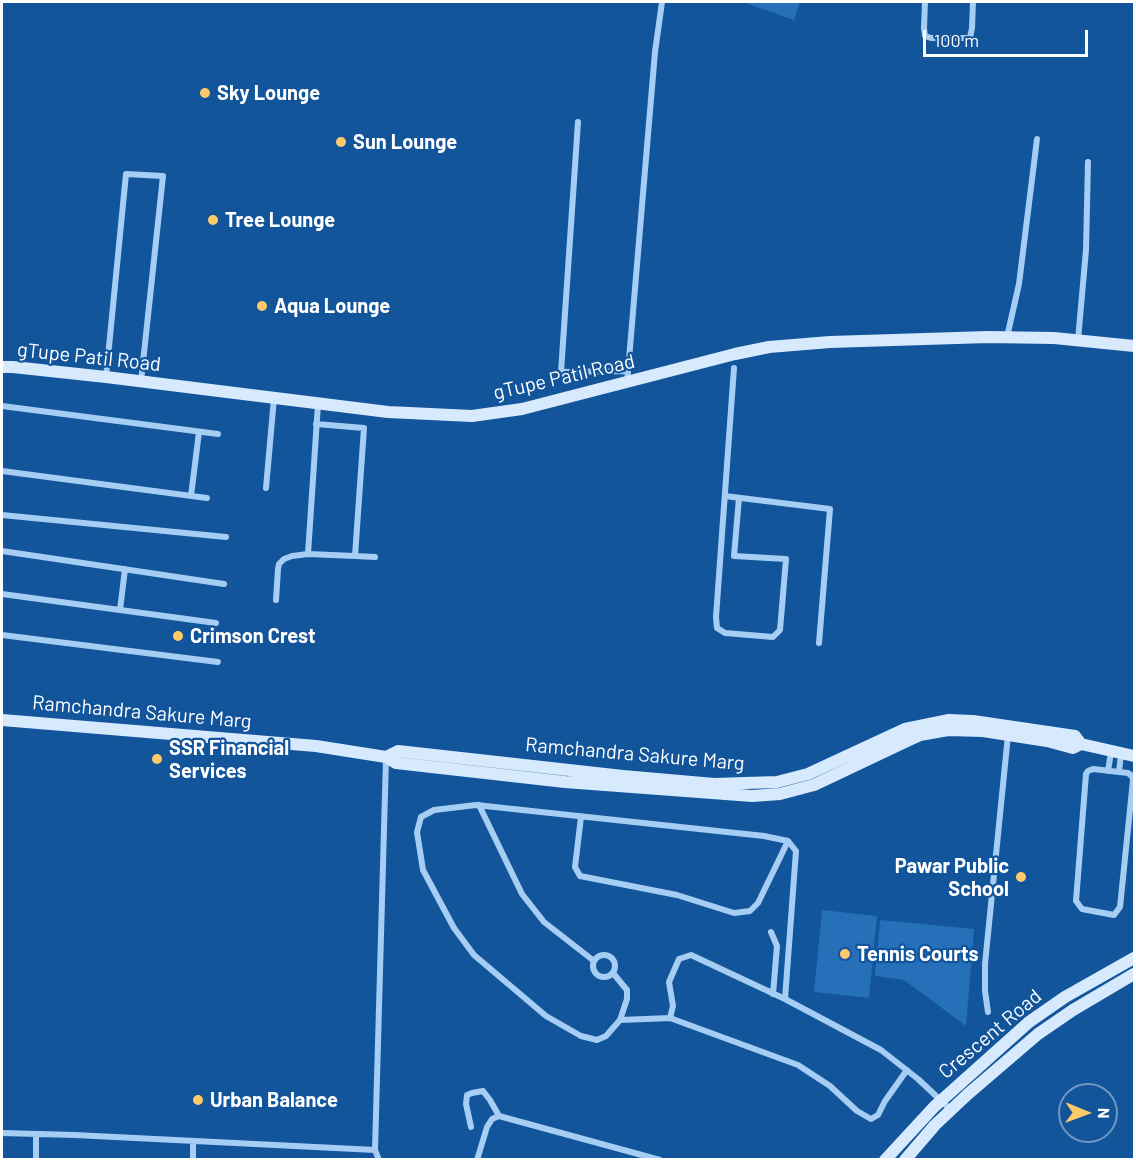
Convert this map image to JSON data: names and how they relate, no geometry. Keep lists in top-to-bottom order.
{
  "streets": {
    "street": ["gTupe Patil Road", "Ramchandra Sakure Marg", "Crescent Road"]
  },
  "places": [
    "Sky Lounge",
    "Sun Lounge",
    "Tree Lounge",
    "Aqua Lounge",
    "Crimson Crest",
    "SSR Financial Services",
    "Pawar Public School",
    "Tennis Courts",
    "Urban Balance"
  ],
  "scale_bar": "100 m",
  "north": "right"
}
